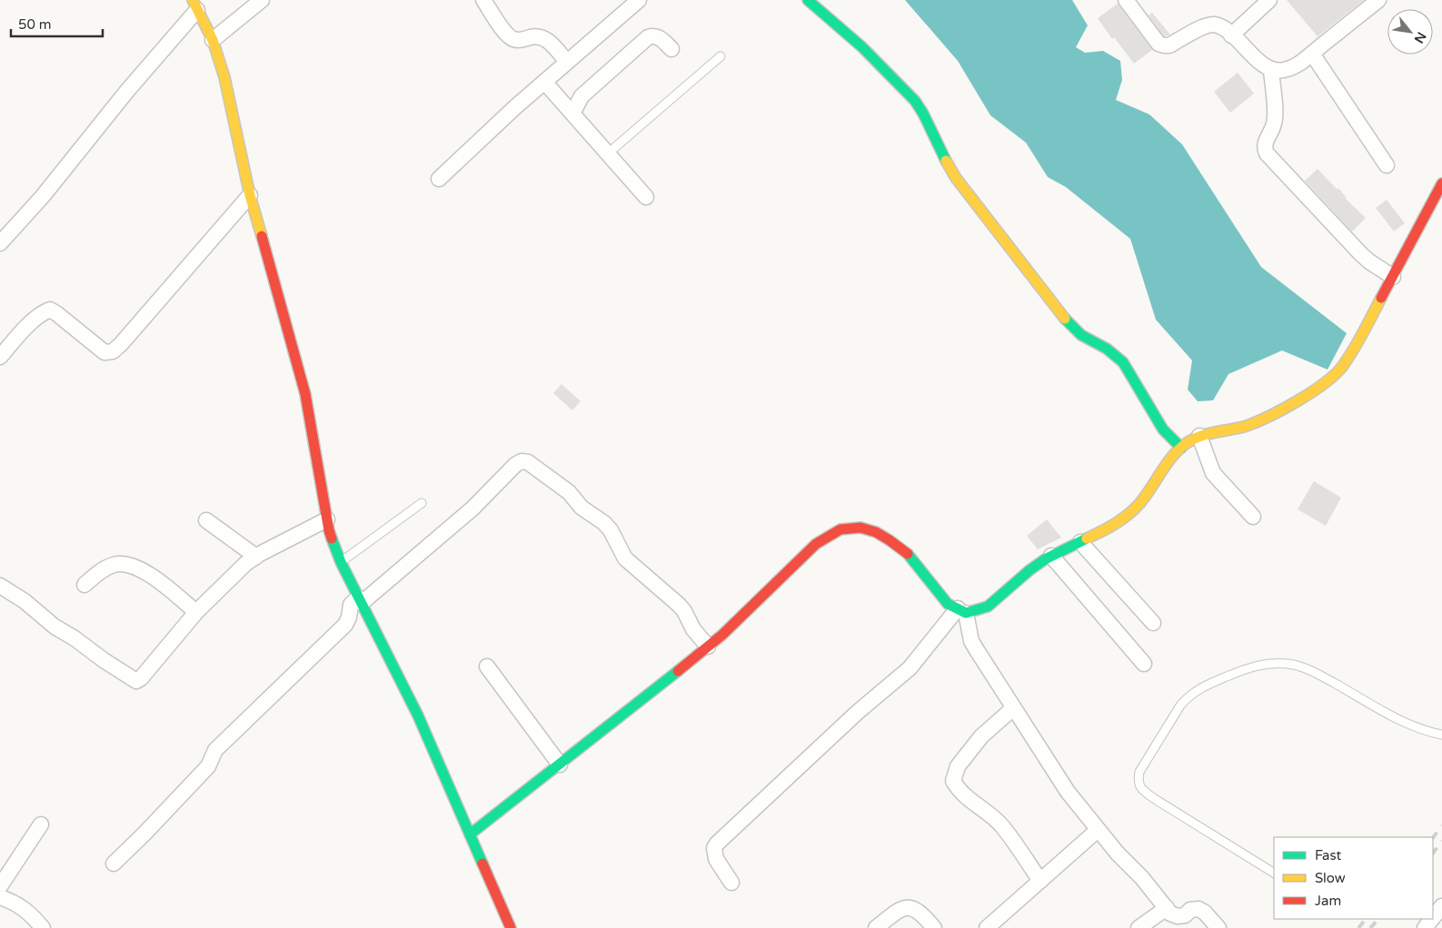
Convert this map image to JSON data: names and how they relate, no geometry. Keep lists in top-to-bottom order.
{
  "legend": ["Fast", "Slow", "Jam"],
  "scale_bar": "50 m",
  "north": "bottom right"
}
